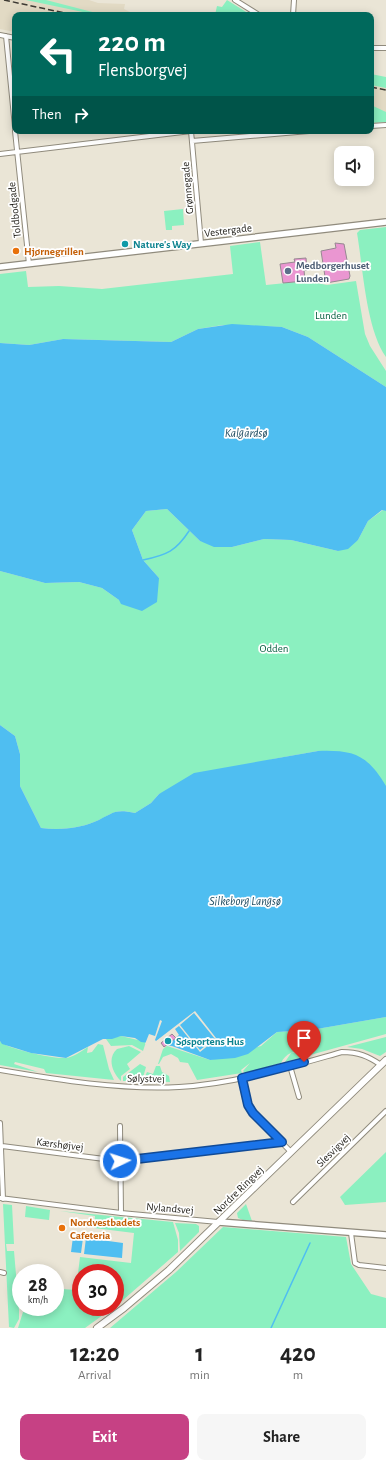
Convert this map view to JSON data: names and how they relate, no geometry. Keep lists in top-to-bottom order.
{
  "streets": {
    "main road": ["Nordre Ringvej"],
    "street": [
      "Grønnegade",
      "Toldbodgade",
      "Vestergade",
      "Sølystvej",
      "Kærshøjvej",
      "Slesvigvej",
      "Nylandsvej"
    ]
  },
  "crossings": [
    ["Grønnegade", "Vestergade"],
    ["Toldbodgade", "Vestergade"],
    ["Sølystvej", "Nordre Ringvej"],
    ["Nordre Ringvej", "Nylandsvej"]
  ],
  "water": ["Kalgårdsø", "Silkeborg Langsø"],
  "parks": ["Lunden", "Odden"],
  "places": [
    "Nature's Way",
    "Hjørnegrillen",
    "Medborgerhuset Lunden",
    "Søsportens Hus",
    "Nordvestbadets Cafeteria"
  ],
  "page": {
    "turn": ["220 m", "Flensborgvej"],
    "then": "Then",
    "speed": "28 km/h",
    "limit": "30",
    "eta": [
      "12:20",
      "Arrival",
      "1",
      "min",
      "420",
      "m"
    ],
    "buttons": ["Exit", "Share"]
  }
}
